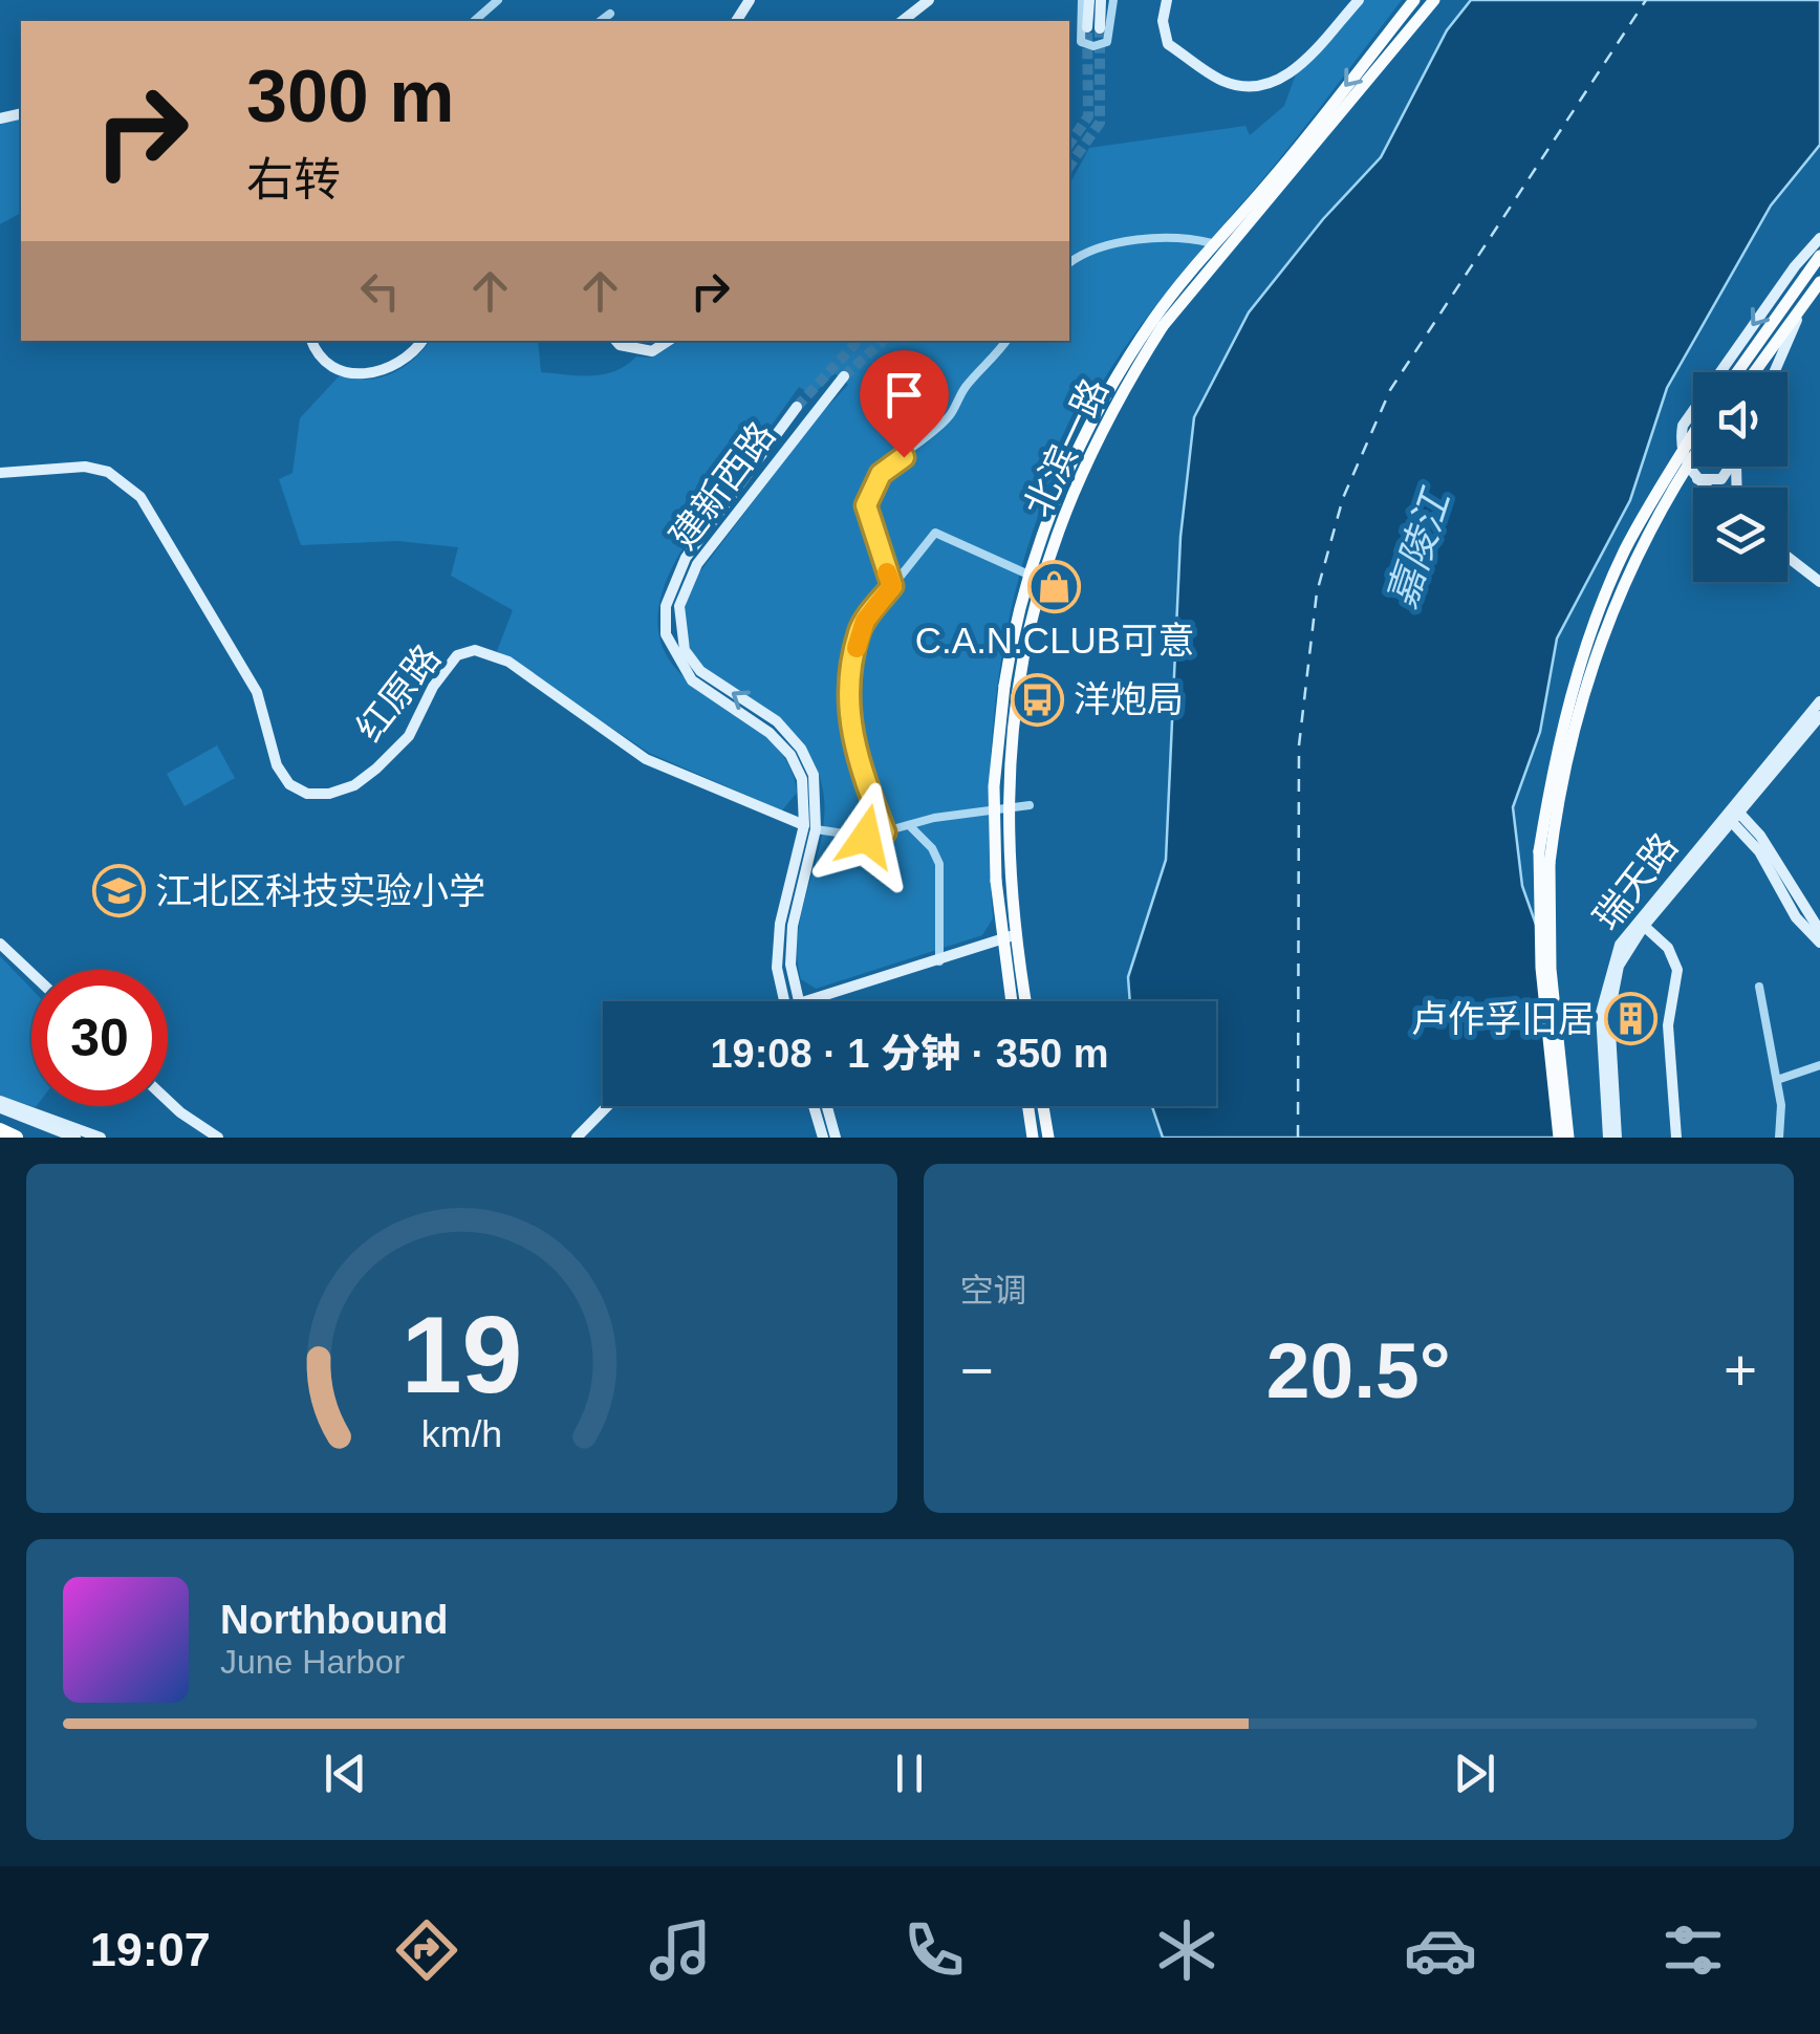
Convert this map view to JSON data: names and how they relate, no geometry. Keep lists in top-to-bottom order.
{
  "streets": {
    "main road": ["北滨一路"],
    "street": ["建新西路", "红原路", "瑞天路"]
  },
  "crossings": [
    ["建新西路", "红原路"]
  ],
  "water": ["嘉陵江"],
  "places": {
    "shop": ["C.A.N.CLUB可意"],
    "bus stop": ["洋炮局"],
    "school or university": ["江北区科技实验小学"],
    "building": ["卢作孚旧居"]
  },
  "page": {
    "turn": ["300 m", "右转"],
    "limit": "30",
    "trip": "19:08 · 1 分钟 · 350 m",
    "tile": "空调",
    "heat": ["−", "20.5°", "+"],
    "song": ["Northbound", "June Harbor"],
    "tabs": "19:07",
    "gauge": ["19", "km/h"]
  }
}
